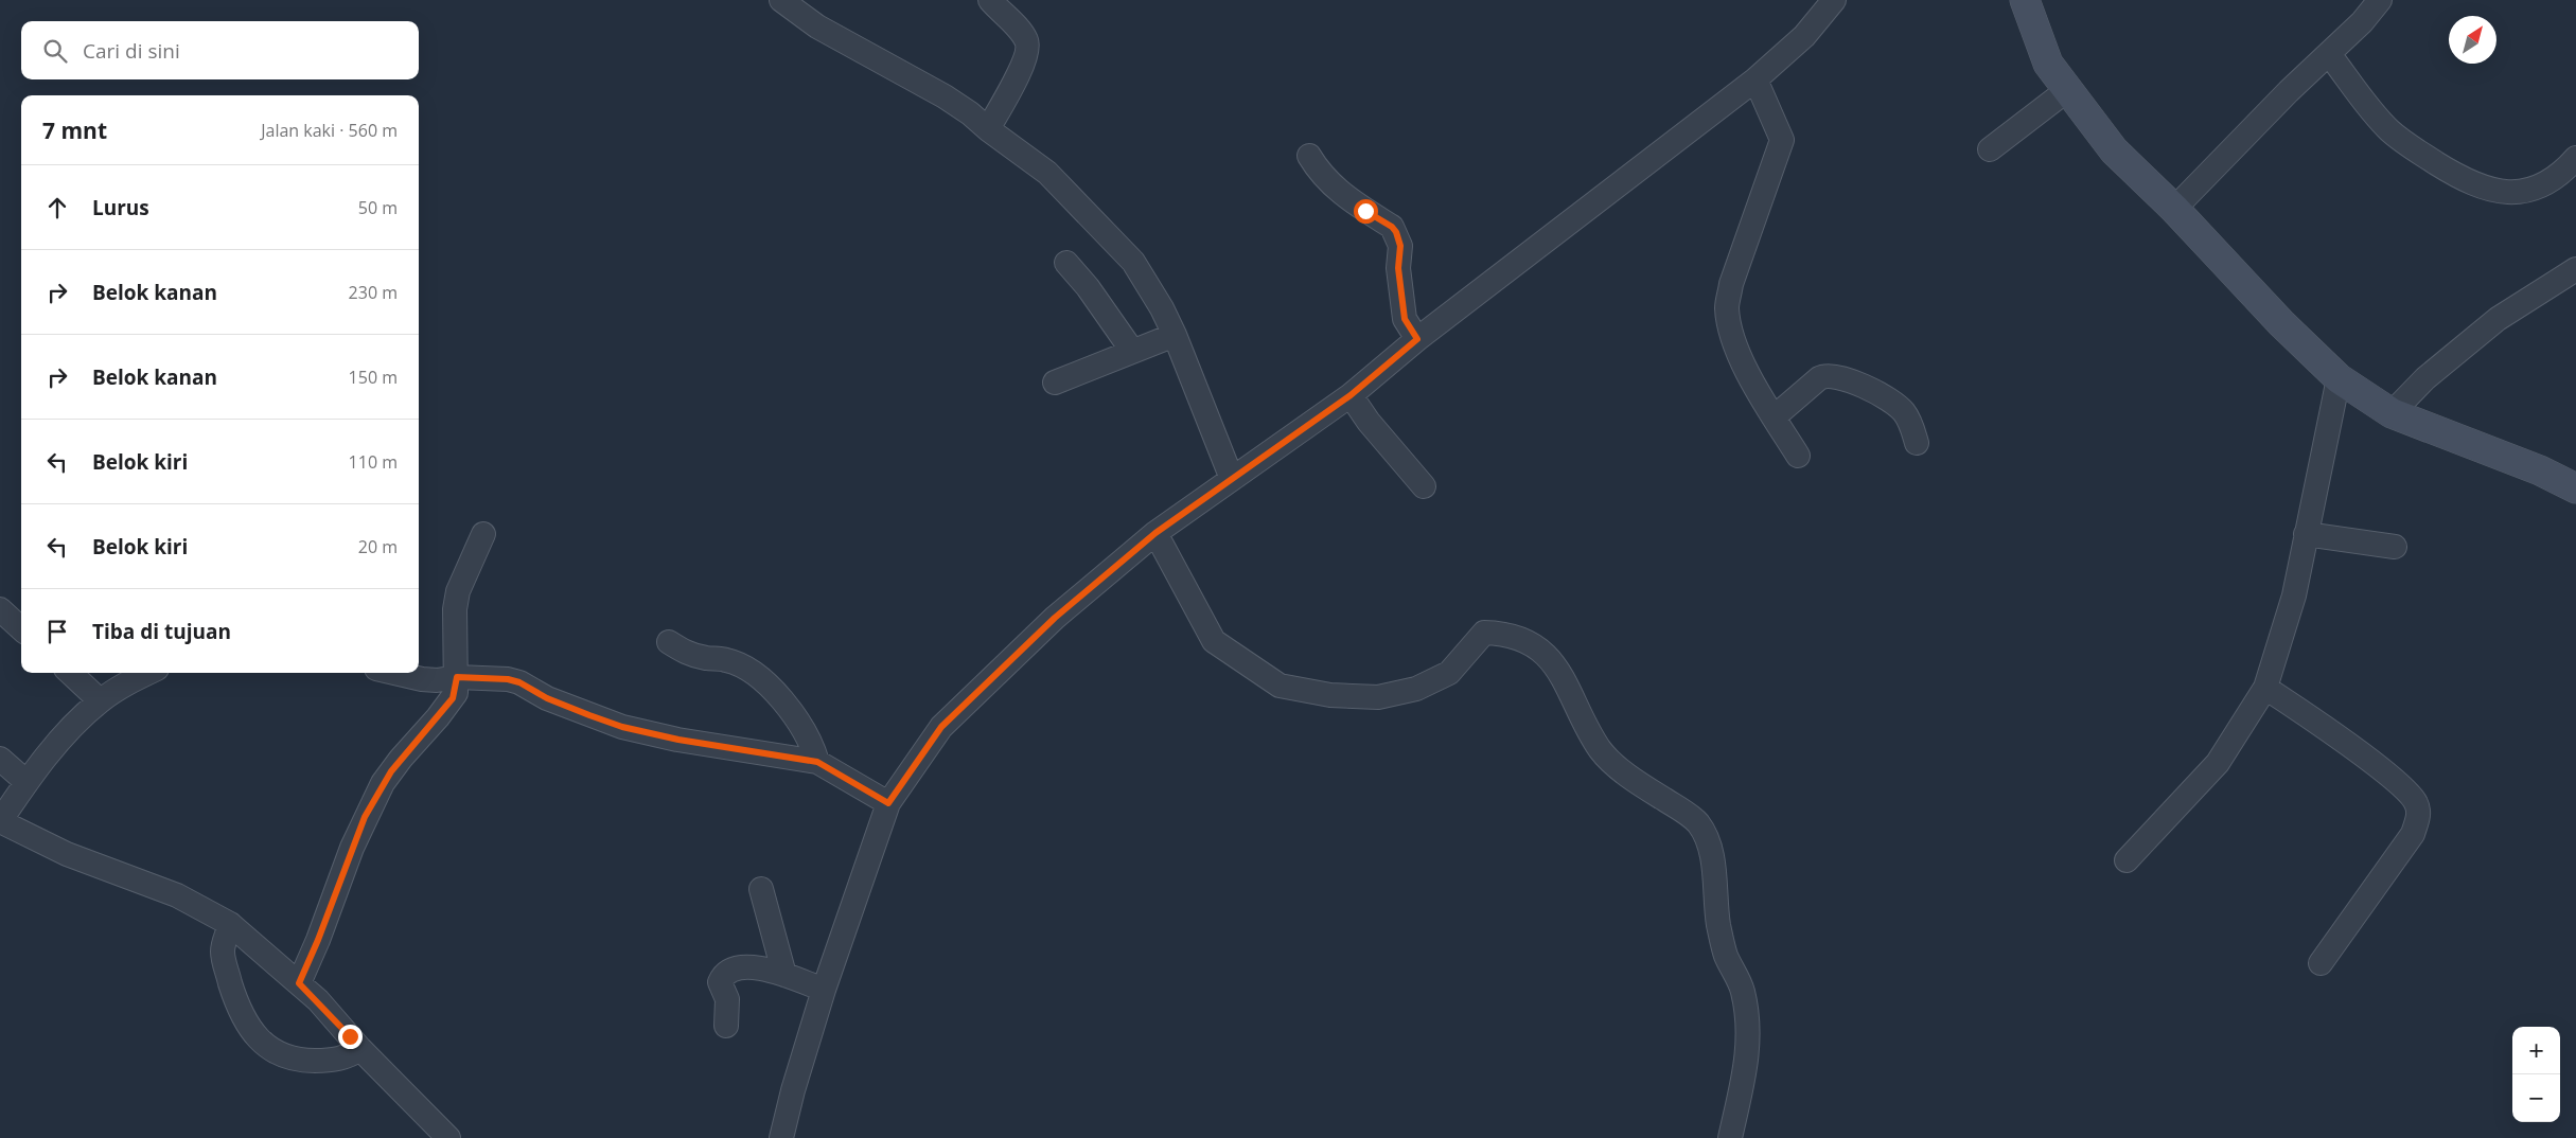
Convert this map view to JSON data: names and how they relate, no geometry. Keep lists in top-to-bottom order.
{
  "north": "top right",
  "page": {
    "search": "Cari di sini",
    "heading": ["7 mnt", "Jalan kaki · 560 m"],
    "list": [
      ["Lurus", "50 m"],
      ["Belok kanan", "230 m"],
      ["Belok kanan", "150 m"],
      ["Belok kiri", "110 m"],
      ["Belok kiri", "20 m"],
      "Tiba di tujuan"
    ],
    "map_buttons": ["+", "−"]
  }
}
